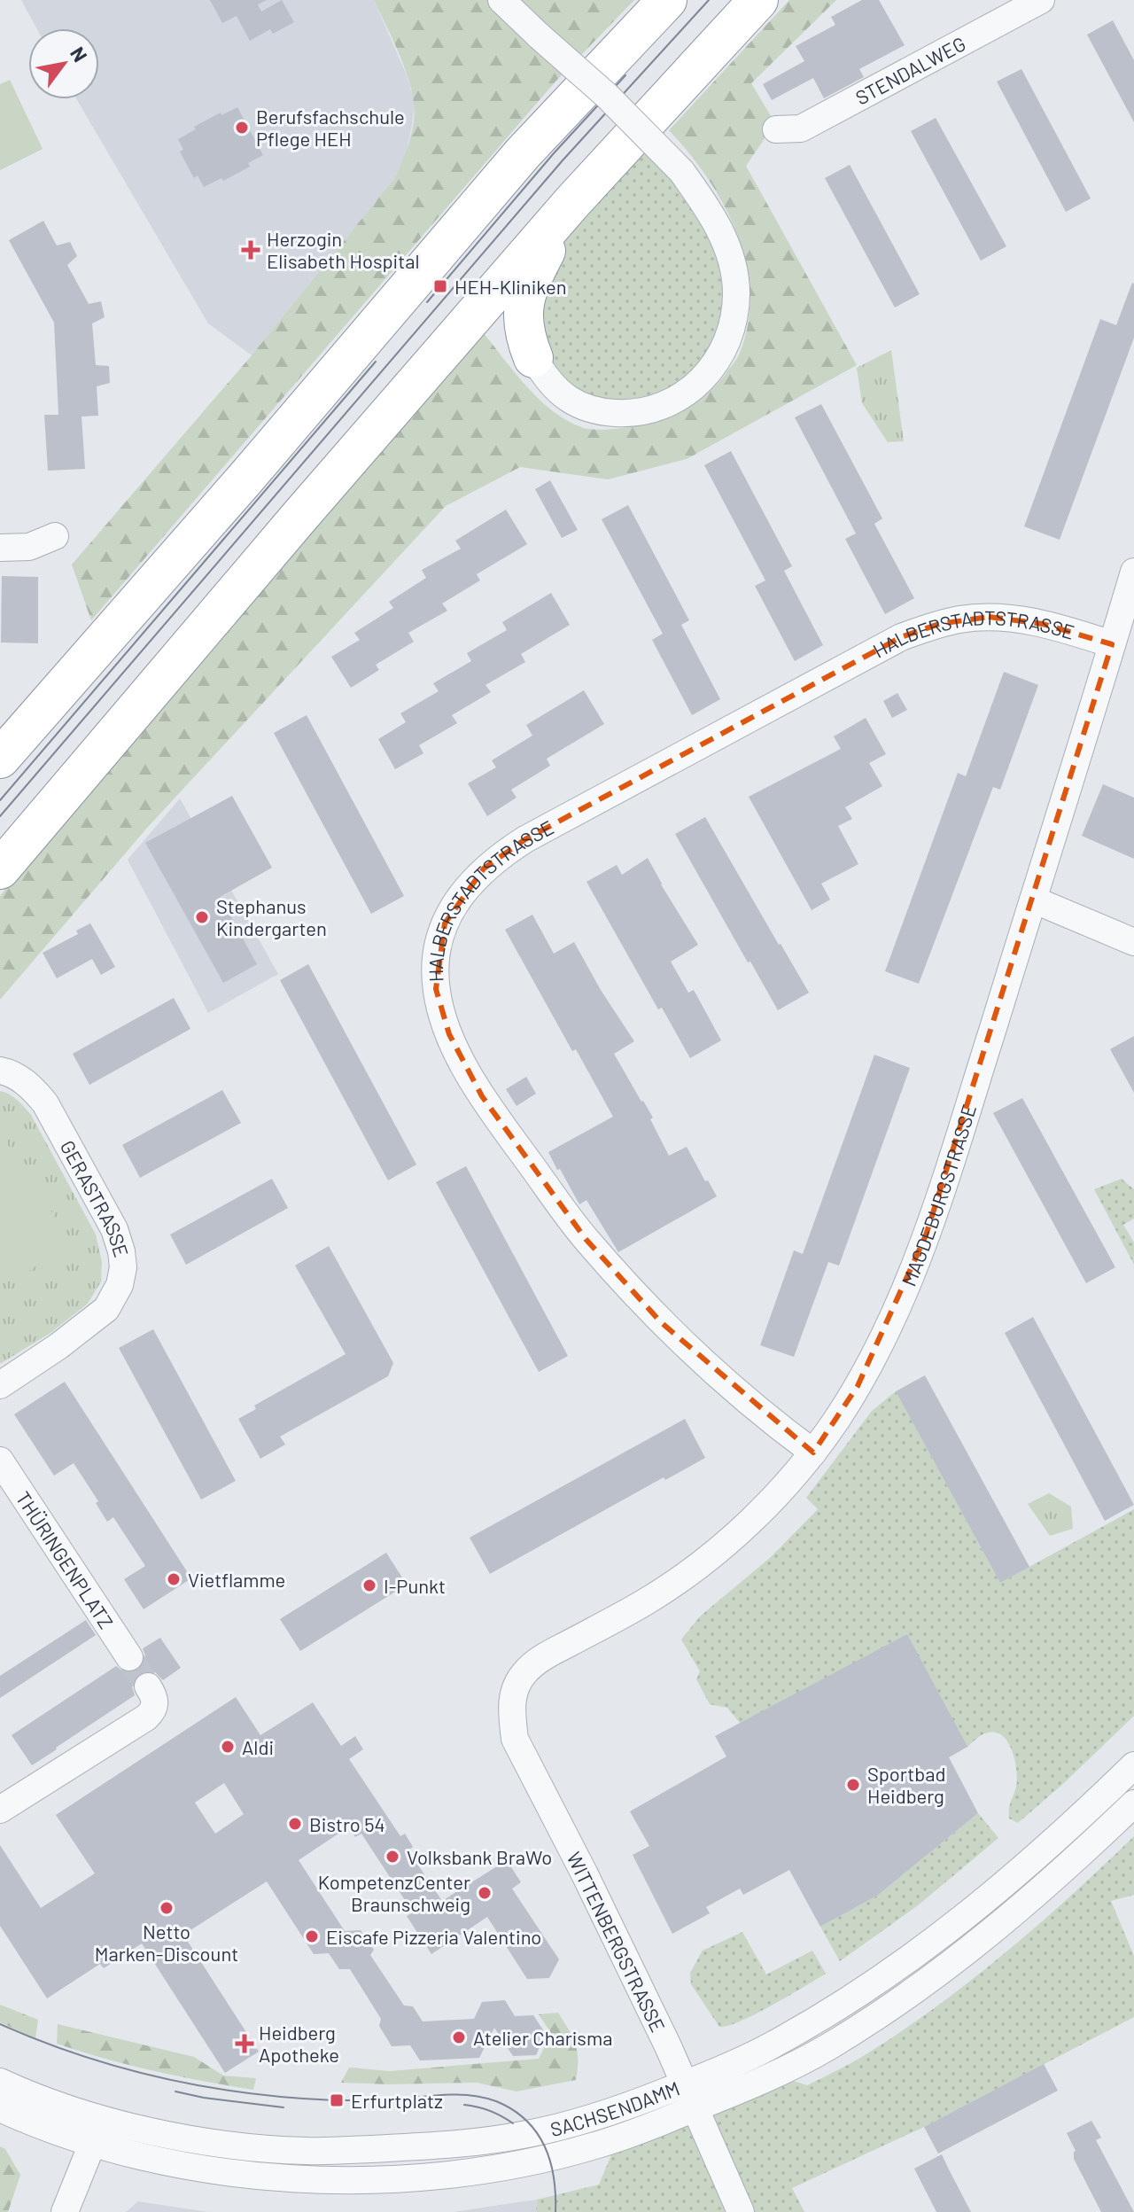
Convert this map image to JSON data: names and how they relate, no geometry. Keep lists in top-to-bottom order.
{
  "streets": {
    "street": [
      "STENDALWEG",
      "HALBERSTADTSTRASSE",
      "MAGDEBURGSTRASSE",
      "GERASTRASSE",
      "THÜRINGENPLATZ",
      "WITTENBERGSTRASSE",
      "SACHSENDAMM"
    ]
  },
  "crossings": [
    ["HALBERSTADTSTRASSE", "MAGDEBURGSTRASSE"],
    ["MAGDEBURGSTRASSE", "WITTENBERGSTRASSE"],
    ["WITTENBERGSTRASSE", "SACHSENDAMM"]
  ],
  "places": {
    "other": [
      "Berufsfachschule Pflege HEH",
      "Stephanus Kindergarten",
      "Vietflamme",
      "I-Punkt",
      "Aldi",
      "Sportbad Heidberg",
      "Bistro 54",
      "Volksbank BraWo",
      "KompetenzCenter Braunschweig",
      "Netto Marken-Discount",
      "Eiscafe Pizzeria Valentino",
      "Atelier Charisma"
    ],
    "health": ["Herzogin Elisabeth Hospital", "Heidberg Apotheke"],
    "transit": ["HEH-Kliniken", "Erfurtplatz"]
  },
  "north": "top right"
}
